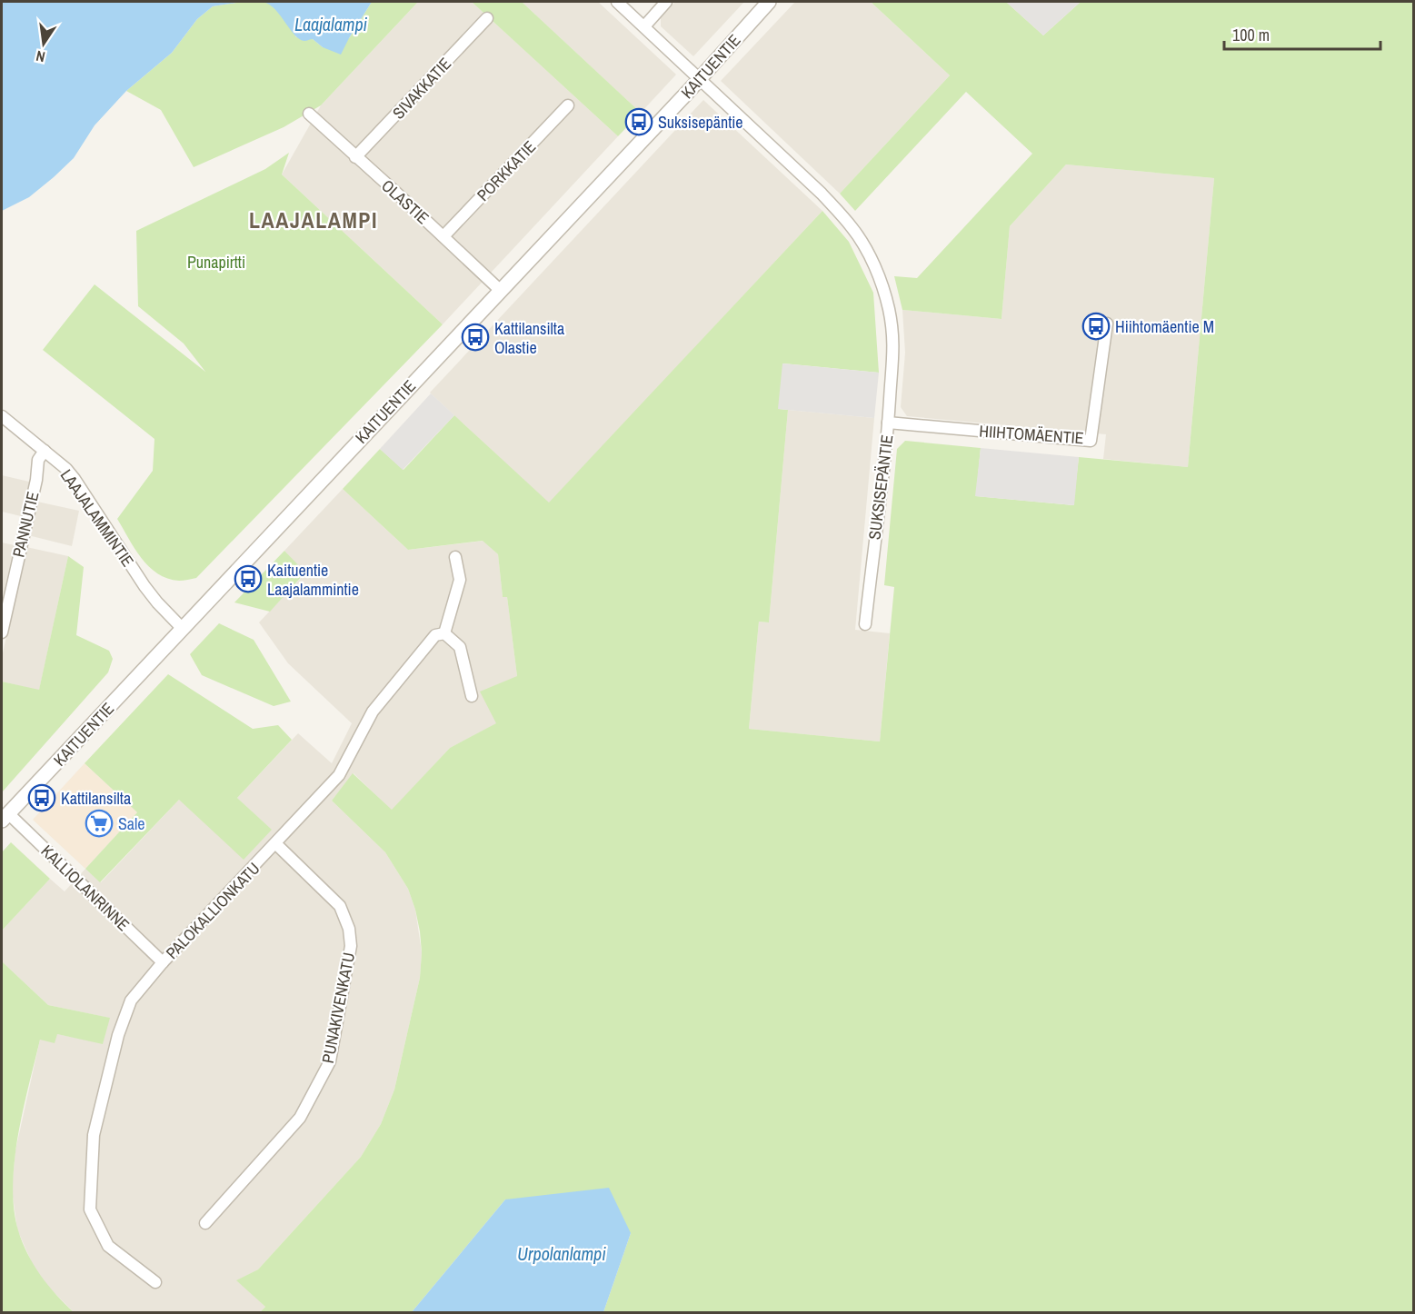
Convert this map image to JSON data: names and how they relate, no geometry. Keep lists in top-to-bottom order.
{
  "streets": {
    "street": [
      "KAITUENTIE",
      "SIVAKKATIE",
      "PORKKATIE",
      "OLASTIE",
      "HIIHTOMÄENTIE",
      "SUKSISEPÄNTIE",
      "LAAJALAMMINTIE",
      "PANNUTIE",
      "KALLIOLANRINNE",
      "PALOKALLIONKATU",
      "PUNAKIVENKATU"
    ]
  },
  "crossings": [
    ["KAITUENTIE", "OLASTIE"],
    ["KAITUENTIE", "SUKSISEPÄNTIE"],
    ["KAITUENTIE", "LAAJALAMMINTIE"],
    ["KAITUENTIE", "KALLIOLANRINNE"],
    ["SIVAKKATIE", "OLASTIE"],
    ["PORKKATIE", "OLASTIE"],
    ["HIIHTOMÄENTIE", "SUKSISEPÄNTIE"],
    ["LAAJALAMMINTIE", "PANNUTIE"],
    ["KALLIOLANRINNE", "PALOKALLIONKATU"],
    ["PALOKALLIONKATU", "PUNAKIVENKATU"]
  ],
  "districts": ["LAAJALAMPI"],
  "water": ["Laajalampi", "Urpolanlampi"],
  "parks": ["Punapirtti"],
  "places": {
    "bus stop": [
      "Suksisepäntie",
      "Hiihtomäentie M",
      "Kattilansilta Olastie",
      "Kaituentie Laajalammintie",
      "Kattilansilta"
    ],
    "supermarket": ["Sale"]
  },
  "scale_bar": "100 m",
  "north": "bottom"
}
